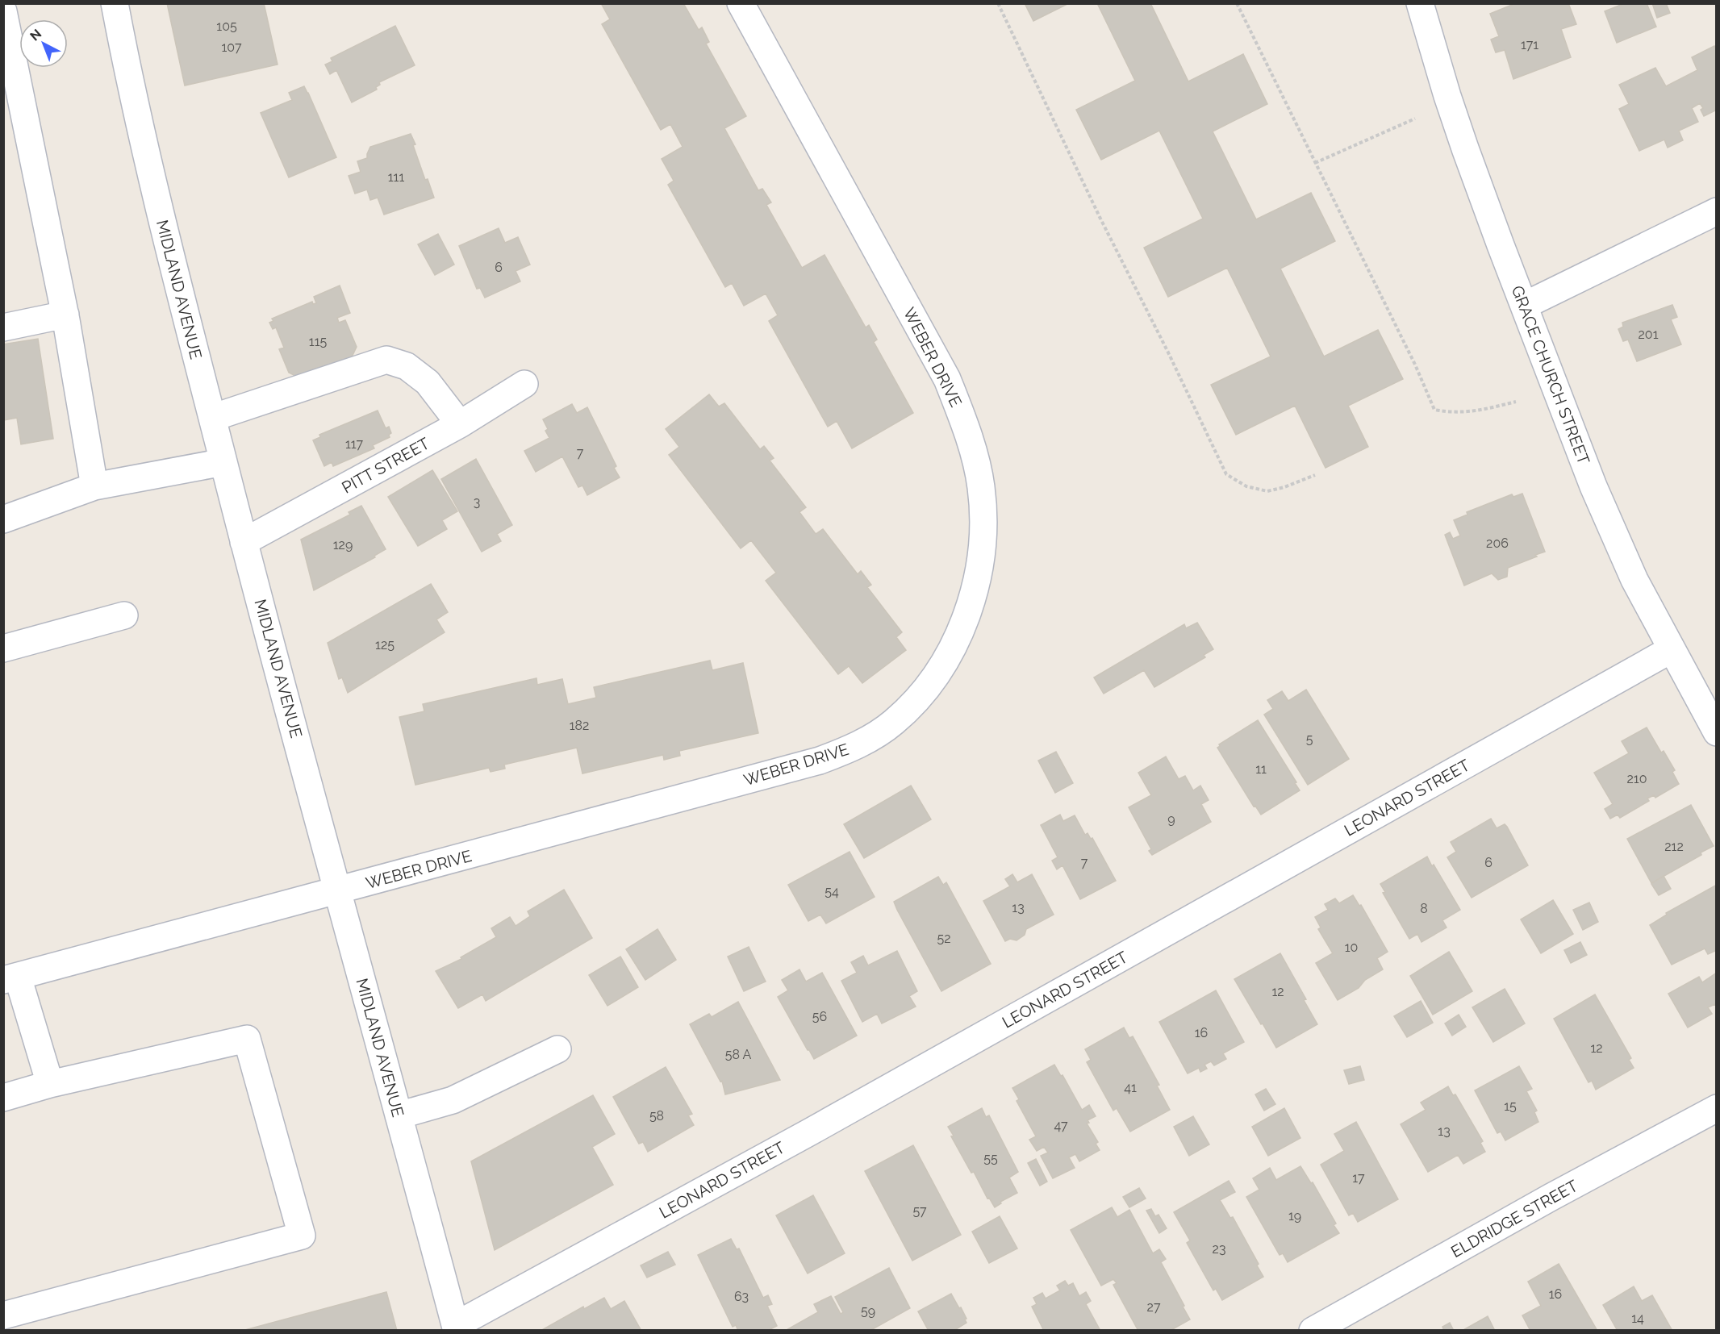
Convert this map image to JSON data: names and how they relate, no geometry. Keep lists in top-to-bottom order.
{
  "streets": {
    "street": [
      "MIDLAND AVENUE",
      "WEBER DRIVE",
      "GRACE CHURCH STREET",
      "PITT STREET",
      "LEONARD STREET",
      "ELDRIDGE STREET"
    ]
  },
  "crossings": [
    ["MIDLAND AVENUE", "WEBER DRIVE"],
    ["MIDLAND AVENUE", "PITT STREET"],
    ["MIDLAND AVENUE", "LEONARD STREET"],
    ["GRACE CHURCH STREET", "LEONARD STREET"]
  ],
  "house_numbers": [
    "105",
    "171",
    "107",
    "111",
    "6",
    "201",
    "115",
    "117",
    "7",
    "3",
    "206",
    "129",
    "125",
    "182",
    "5",
    "11",
    "210",
    "9",
    "212",
    "7",
    "6",
    "54",
    "13",
    "8",
    "52",
    "10",
    "12",
    "56",
    "16",
    "12",
    "58 A",
    "41",
    "15",
    "58",
    "47",
    "13",
    "55",
    "17",
    "57",
    "19",
    "23",
    "16",
    "63",
    "27",
    "59",
    "14"
  ],
  "north": "top left"
}
